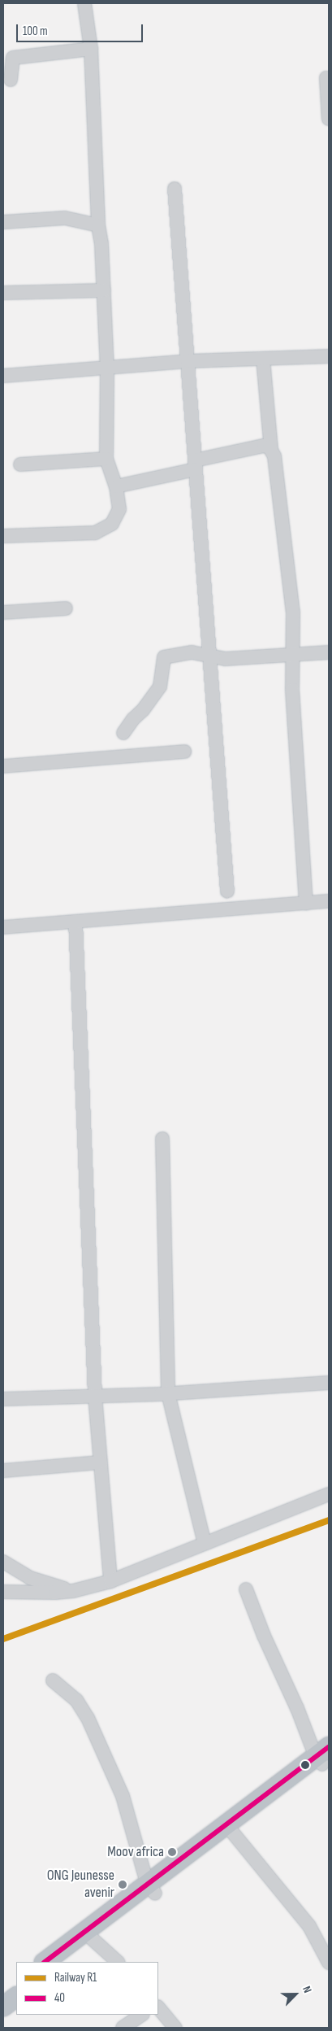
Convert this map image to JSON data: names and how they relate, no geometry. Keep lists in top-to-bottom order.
{
  "places": ["Moov africa", "ONG Jeunesse avenir"],
  "lines": ["rail line R1", "transit line 40"],
  "legend": ["Railway R1", "40"],
  "scale_bar": "100 m",
  "north": "top right"
}
